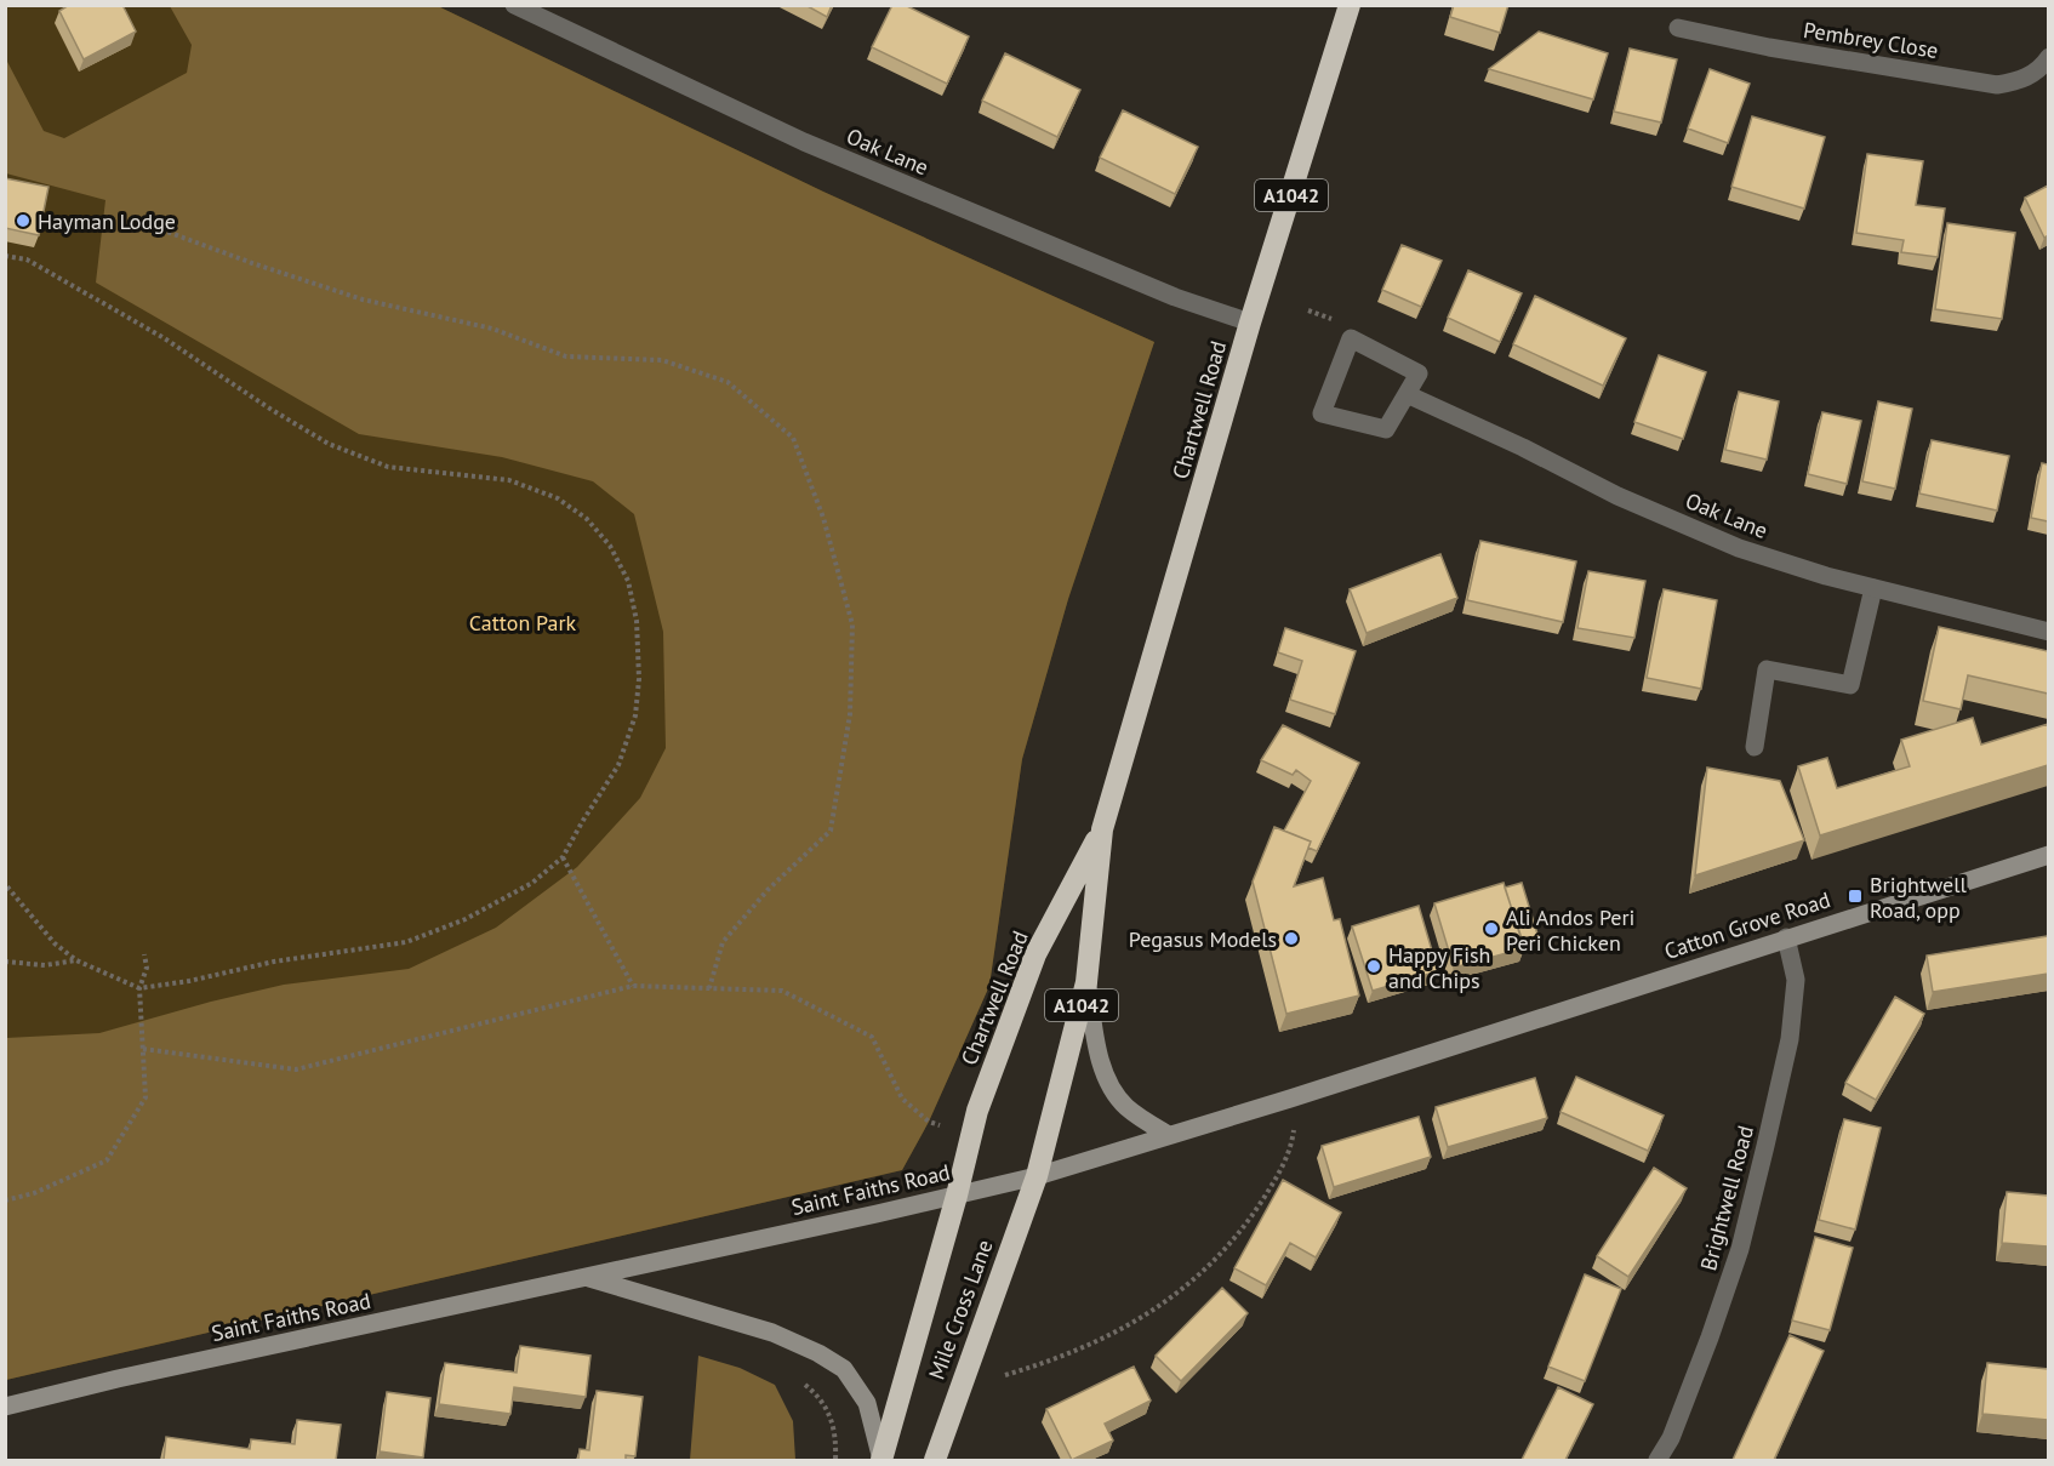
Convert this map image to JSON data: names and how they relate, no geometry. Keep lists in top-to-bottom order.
{
  "streets": {
    "highway": ["A1042", "Chartwell Road", "Mile Cross Lane"],
    "street": [
      "Pembrey Close",
      "Oak Lane",
      "Catton Grove Road",
      "Saint Faiths Road",
      "Brightwell Road"
    ]
  },
  "crossings": [
    ["Oak Lane", "Chartwell Road"],
    ["Chartwell Road", "Catton Grove Road"],
    ["Chartwell Road", "Saint Faiths Road"],
    ["Chartwell Road", "Mile Cross Lane"],
    ["Catton Grove Road", "Saint Faiths Road"],
    ["Catton Grove Road", "Brightwell Road"],
    ["Catton Grove Road", "Mile Cross Lane"],
    ["Saint Faiths Road", "Mile Cross Lane"]
  ],
  "parks": ["Catton Park"],
  "places": {
    "other": [
      "Hayman Lodge",
      "Ali Andos Peri Peri Chicken",
      "Pegasus Models",
      "Happy Fish and Chips"
    ],
    "transit": ["Brightwell Road, opp"]
  }
}
